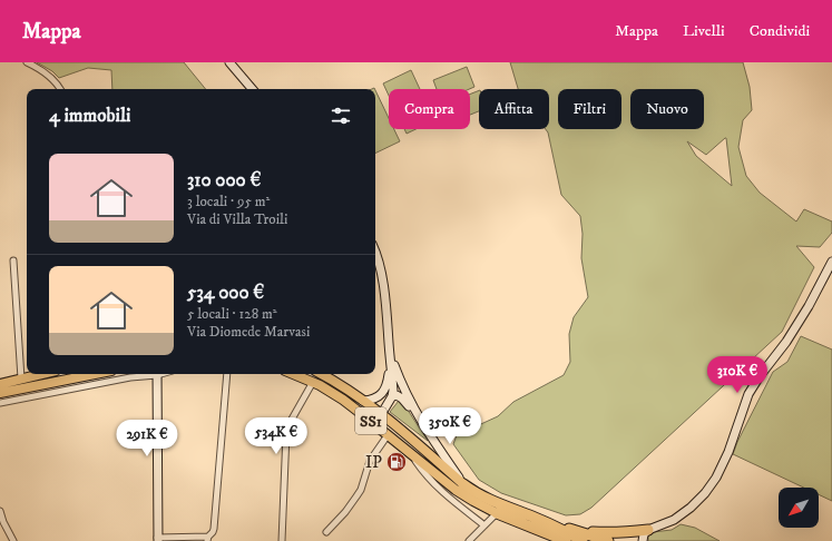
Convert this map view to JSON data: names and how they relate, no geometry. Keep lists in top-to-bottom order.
{
  "streets": {
    "highway": ["SS1"]
  },
  "places": {
    "fuel station": ["IP"]
  },
  "north": "bottom left",
  "page": {
    "header": "Mappa",
    "nav": ["Mappa", "Livelli", "Condividi"],
    "chip": [
      "Compra",
      "Affitta",
      "Filtri",
      "Nuovo"
    ],
    "heading": "4 immobili",
    "list": [
      {
        "name": "310 000 €",
        "note": "3 locali · 95 m² · Via di Villa Troili"
      },
      {
        "name": "534 000 €",
        "note": "5 locali · 128 m² · Via Diomede Marvasi"
      }
    ],
    "price": [
      "310K €",
      "350K €",
      "534K €",
      "291K €"
    ]
  }
}
